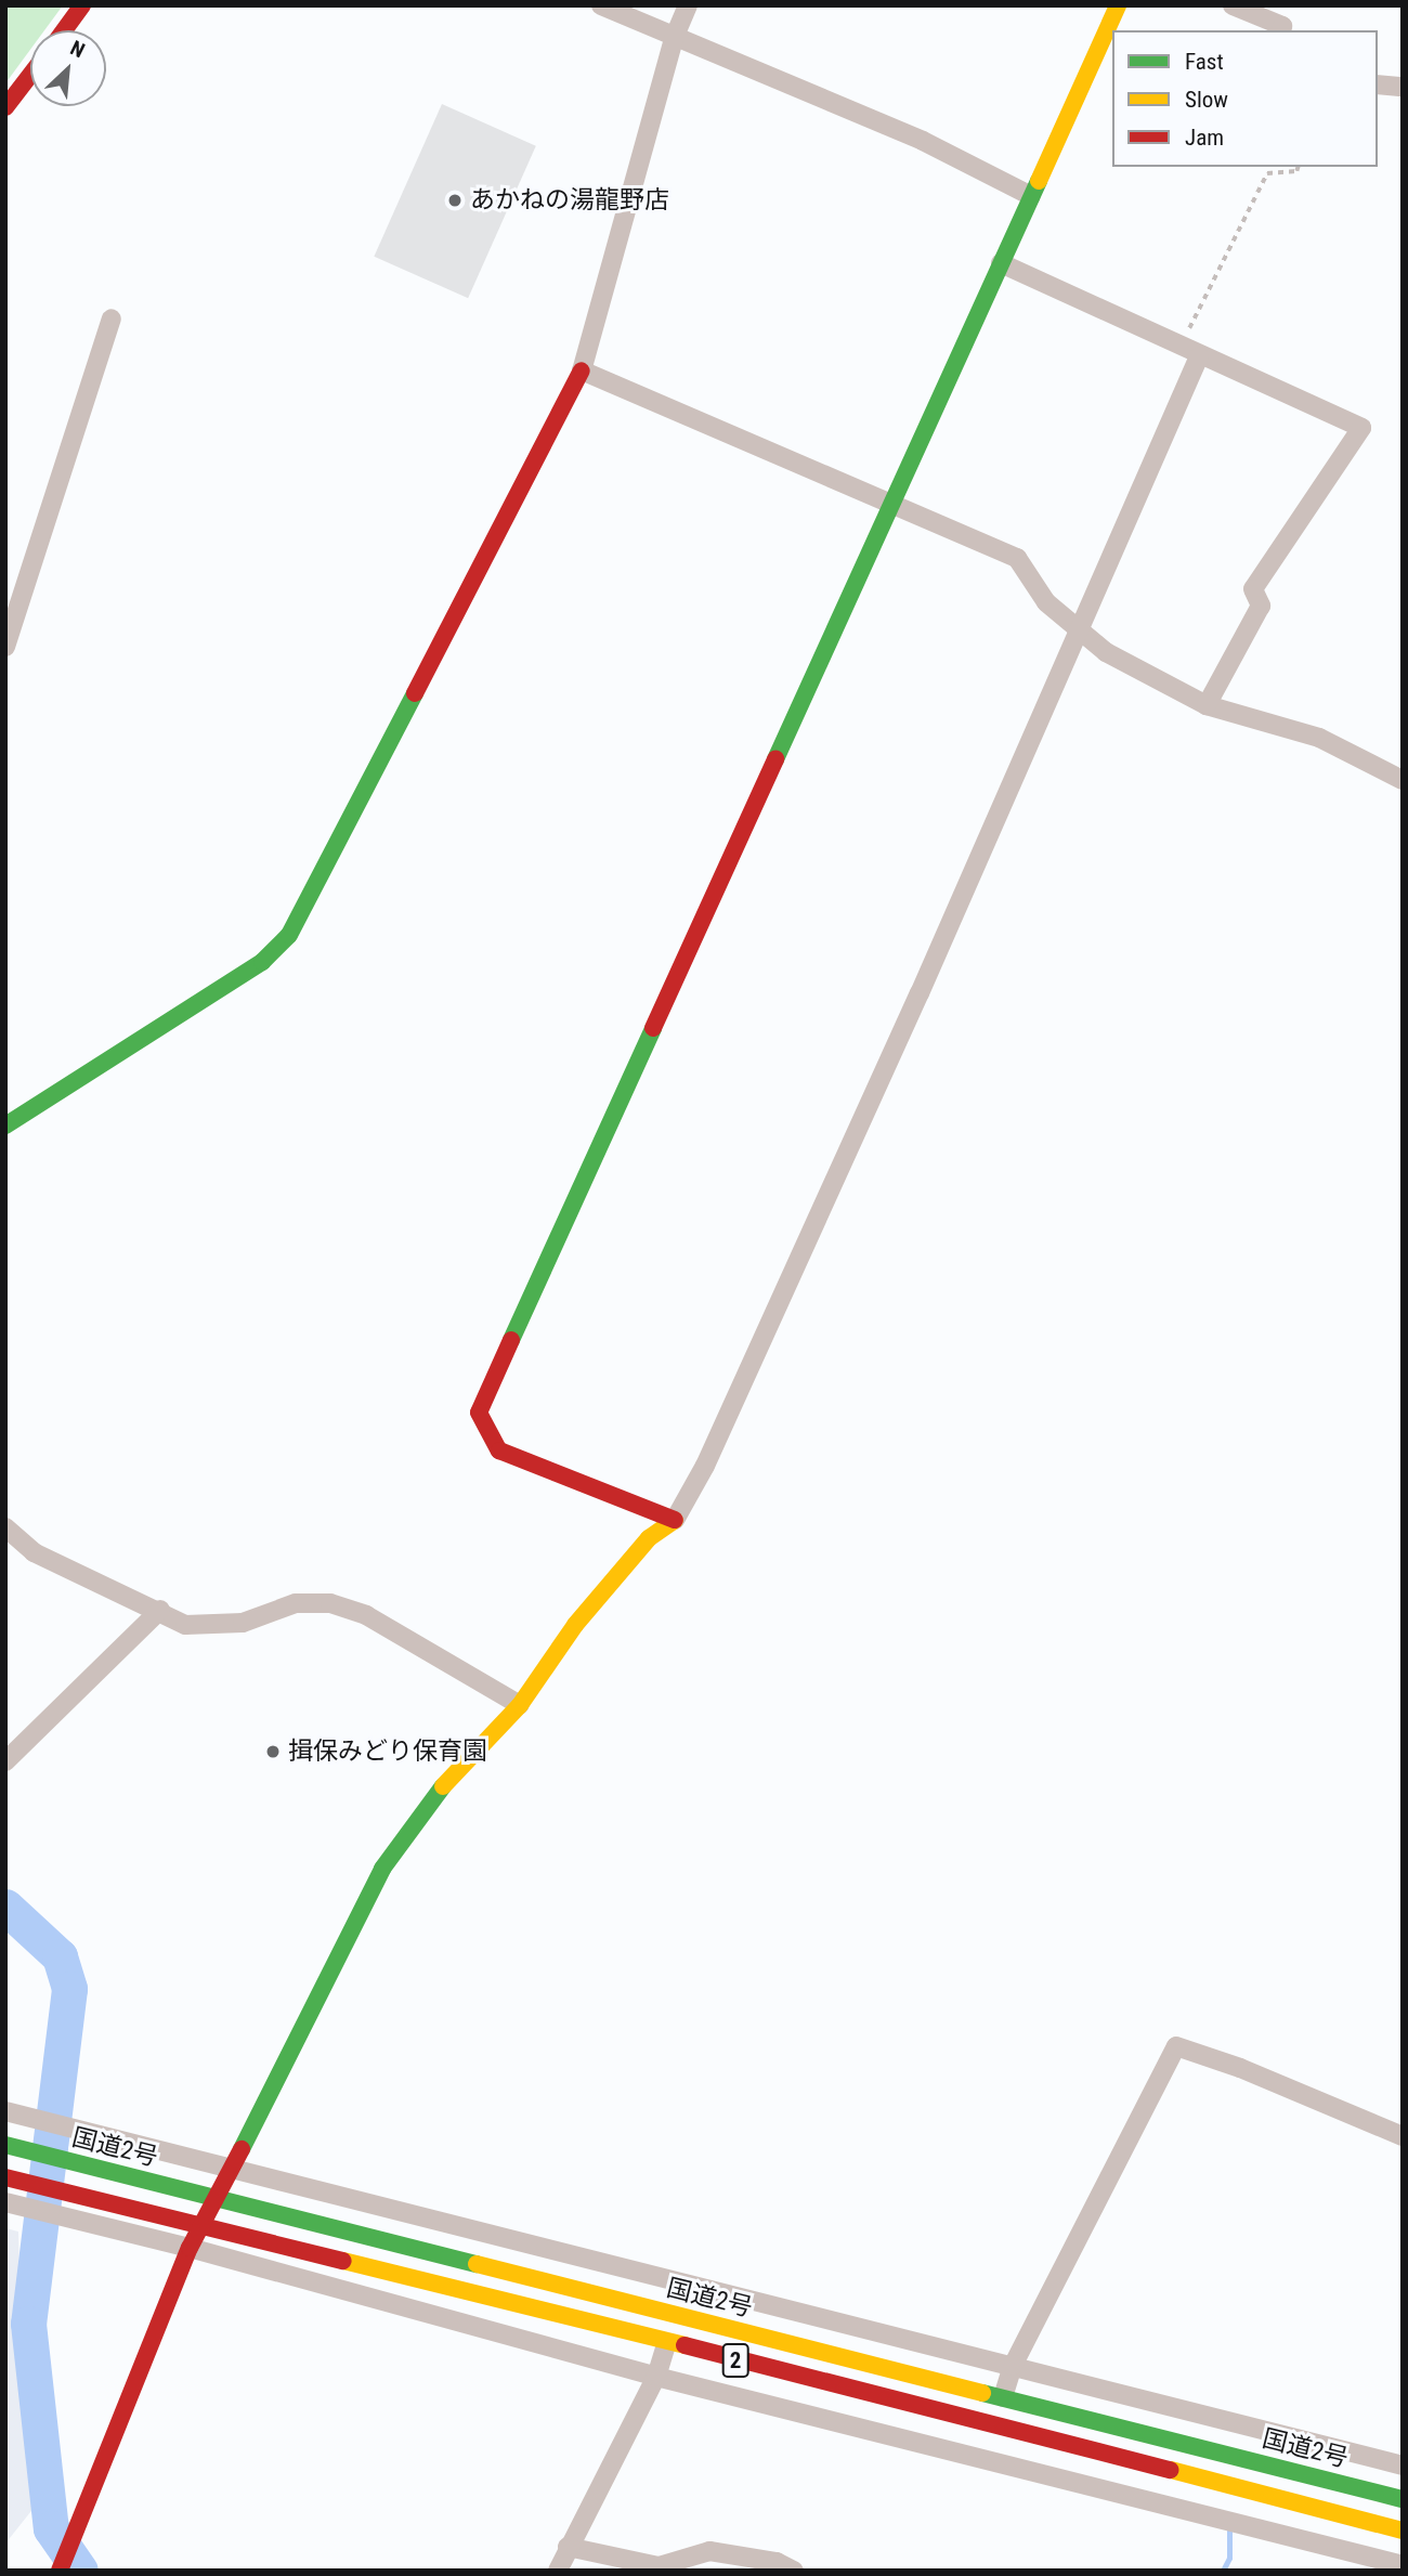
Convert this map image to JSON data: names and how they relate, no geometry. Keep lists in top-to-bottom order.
{
  "streets": {
    "main road": ["国道2号", "2"]
  },
  "places": ["あかねの湯龍野店", "揖保みどり保育園"],
  "legend": ["Fast", "Slow", "Jam"],
  "north": "top right"
}
